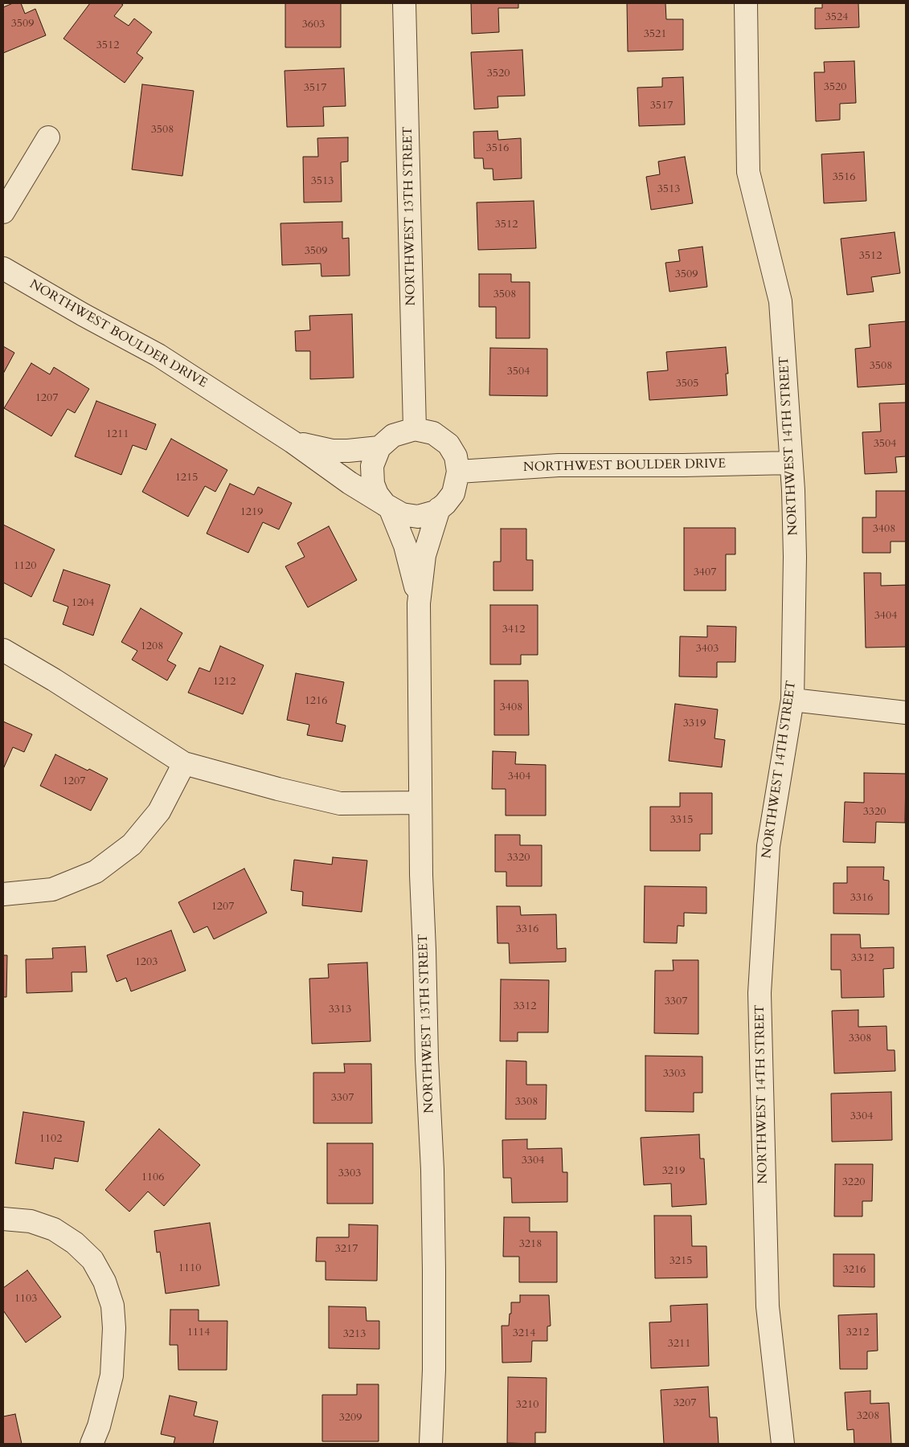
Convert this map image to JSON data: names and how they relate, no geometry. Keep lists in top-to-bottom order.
{
  "streets": {
    "street": ["NORTHWEST 13TH STREET", "NORTHWEST BOULDER DRIVE", "NORTHWEST 14TH STREET"]
  },
  "crossings": [
    ["NORTHWEST 13TH STREET", "NORTHWEST BOULDER DRIVE"],
    ["NORTHWEST BOULDER DRIVE", "NORTHWEST 14TH STREET"]
  ],
  "house_numbers": [
    "3524",
    "3509",
    "3603",
    "3521",
    "3512",
    "3520",
    "3520",
    "3517",
    "3517",
    "3508",
    "3516",
    "3516",
    "3513",
    "3513",
    "3512",
    "3509",
    "3512",
    "3509",
    "3508",
    "3508",
    "3504",
    "3505",
    "1207",
    "1211",
    "3504",
    "1215",
    "1219",
    "3408",
    "1120",
    "3407",
    "1204",
    "3404",
    "3412",
    "1208",
    "3403",
    "1212",
    "1216",
    "3408",
    "3319",
    "3404",
    "1207",
    "3320",
    "3315",
    "3320",
    "3316",
    "1207",
    "3316",
    "3312",
    "1203",
    "3307",
    "3312",
    "3313",
    "3308",
    "3303",
    "3307",
    "3308",
    "3304",
    "1102",
    "3304",
    "3219",
    "3303",
    "1106",
    "3220",
    "3218",
    "3217",
    "3215",
    "1110",
    "3216",
    "1103",
    "1114",
    "3212",
    "3214",
    "3213",
    "3211",
    "3207",
    "3210",
    "3208",
    "3209"
  ]
}
